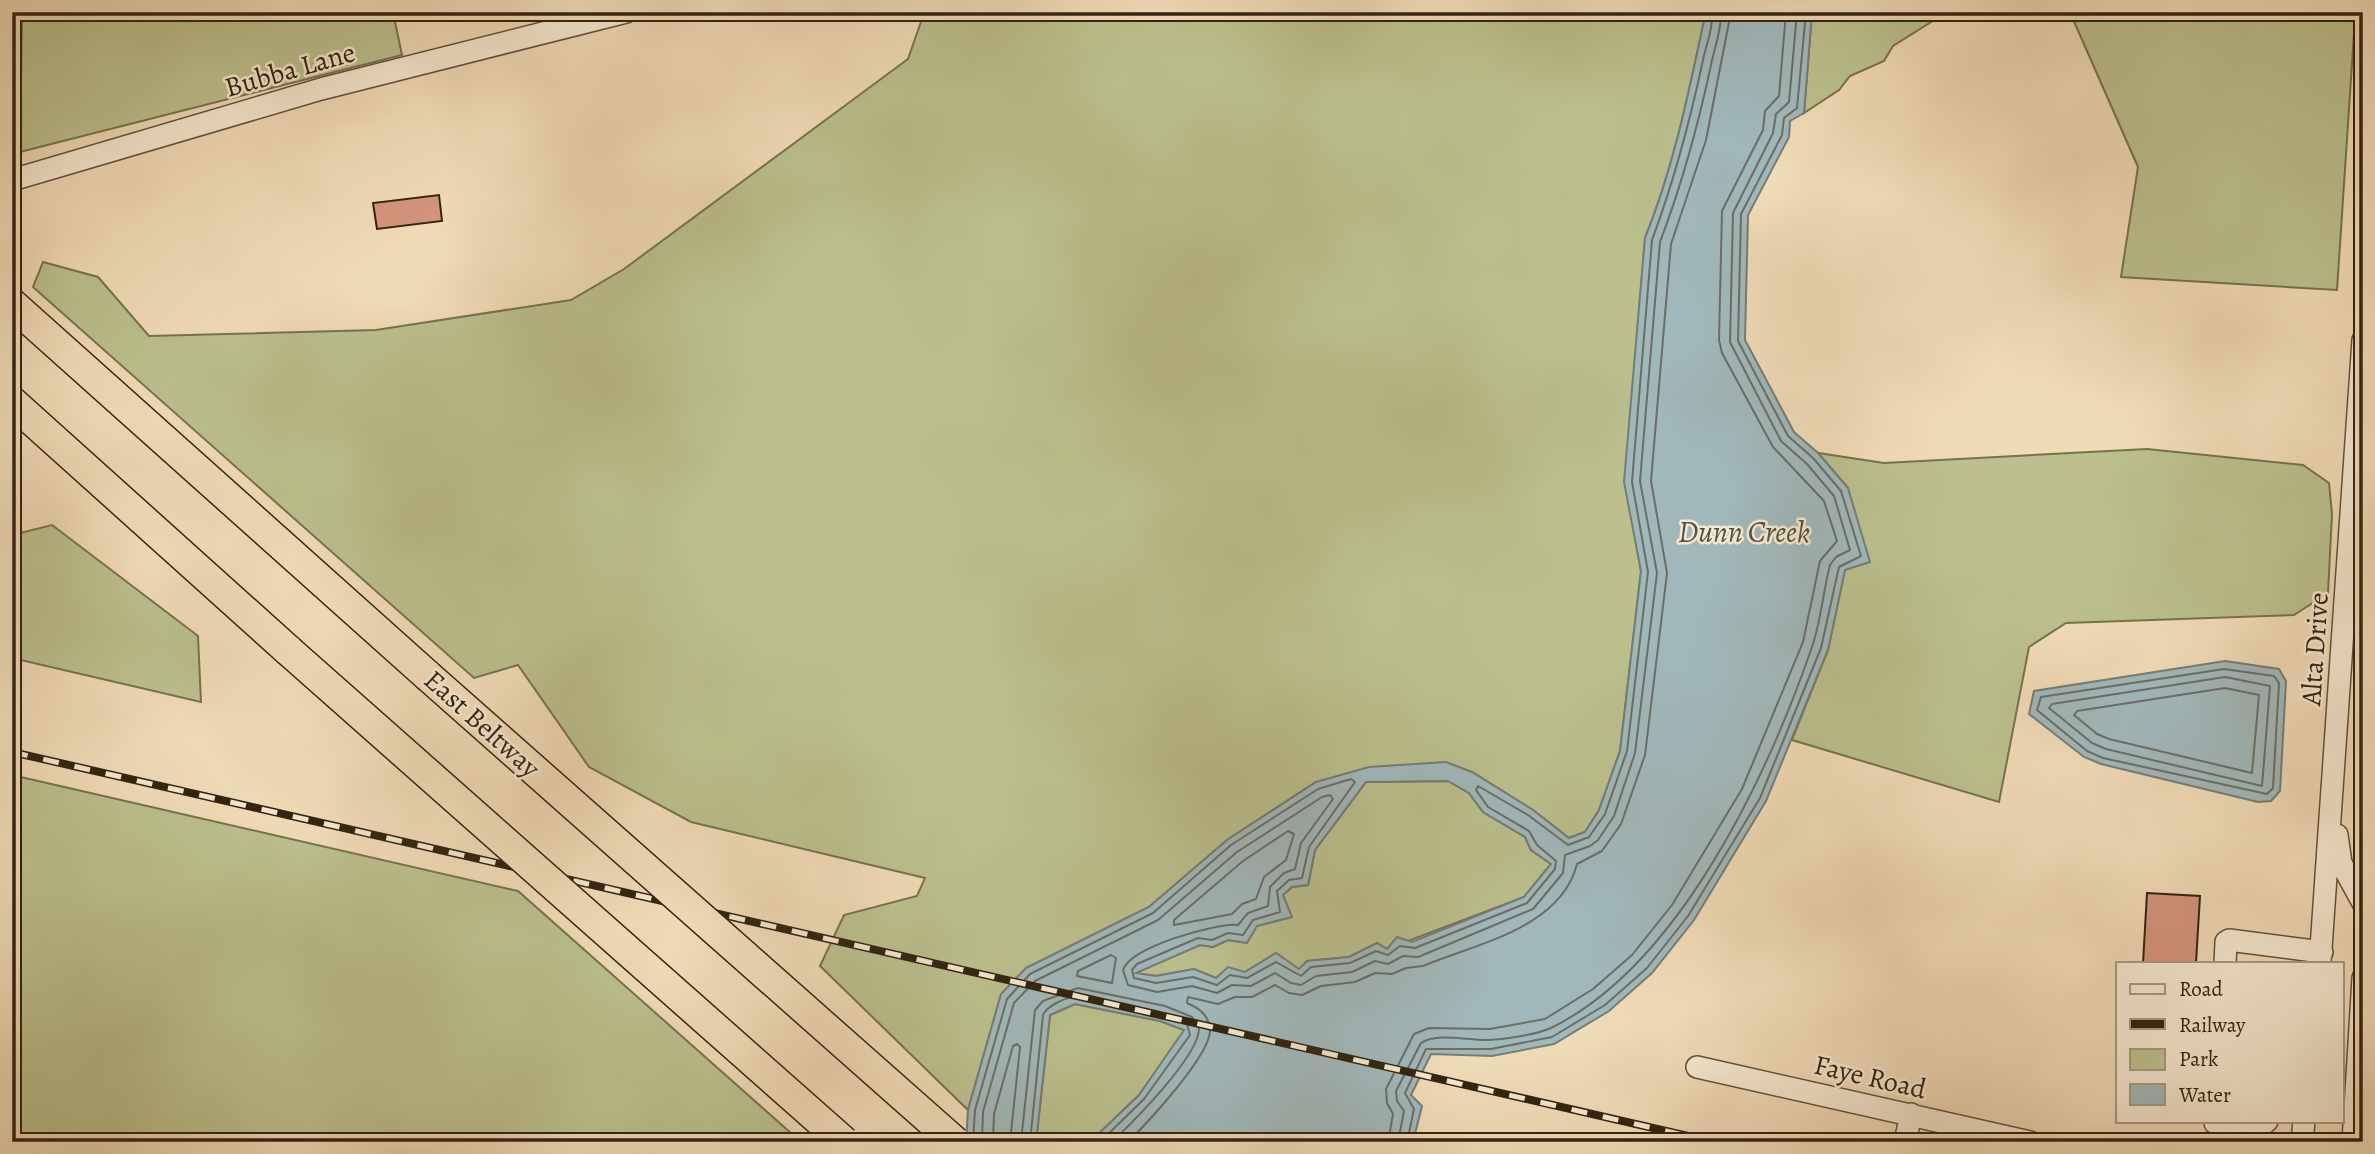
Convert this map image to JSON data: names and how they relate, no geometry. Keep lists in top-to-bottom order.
{
  "streets": {
    "highway": ["East Beltway"],
    "street": ["Bubba Lane", "Alta Drive", "Faye Road"]
  },
  "water": ["Dunn Creek"],
  "legend": [
    "Road",
    "Railway",
    "Park",
    "Water"
  ]
}
